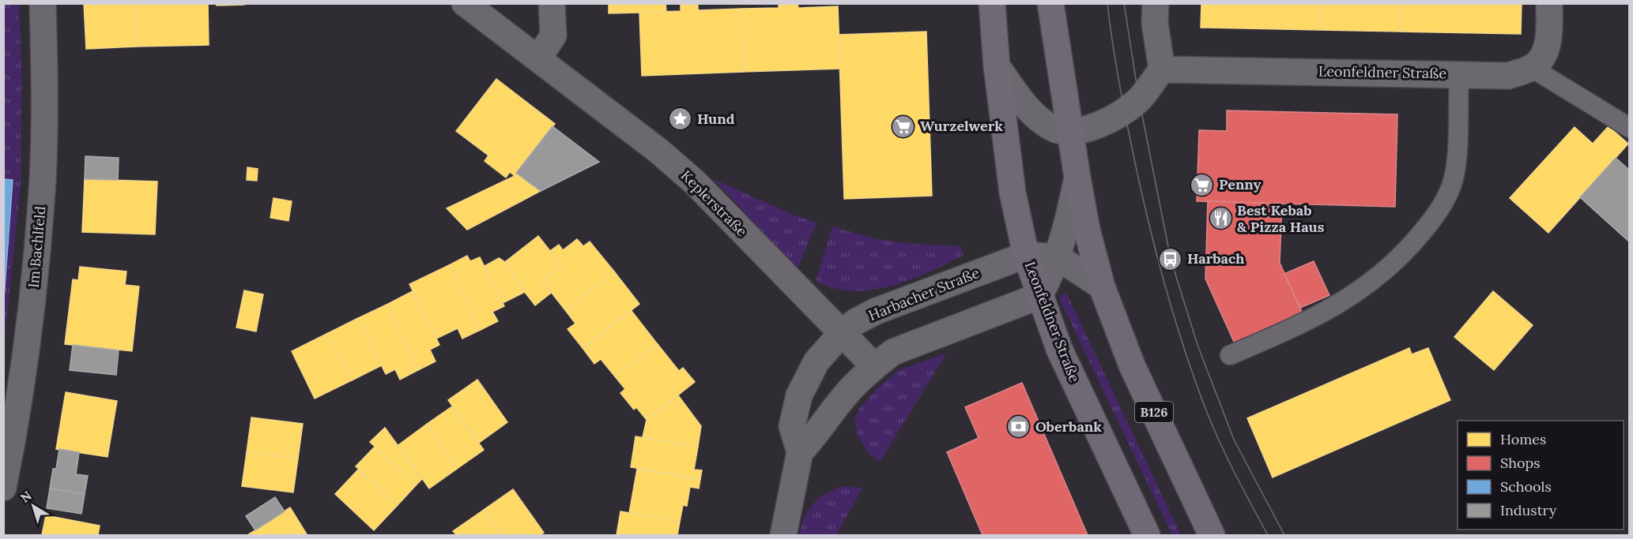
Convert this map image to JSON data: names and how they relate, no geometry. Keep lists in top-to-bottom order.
{
  "streets": {
    "main road": ["Leonfeldner Straße", "B126"],
    "street": ["Keplerstraße", "Im Bachlfeld", "Harbacher Straße"]
  },
  "crossings": [
    ["Leonfeldner Straße", "Harbacher Straße"],
    ["Keplerstraße", "Harbacher Straße"],
    ["Harbacher Straße", "B126"]
  ],
  "places": {
    "place": ["Hund"],
    "supermarket": ["Wurzelwerk", "Penny"],
    "restaurant": ["Best Kebab & Pizza Haus"],
    "bus stop": ["Harbach"],
    "bank": ["Oberbank"]
  },
  "legend": [
    "Homes",
    "Shops",
    "Schools",
    "Industry"
  ],
  "north": "top left"
}
